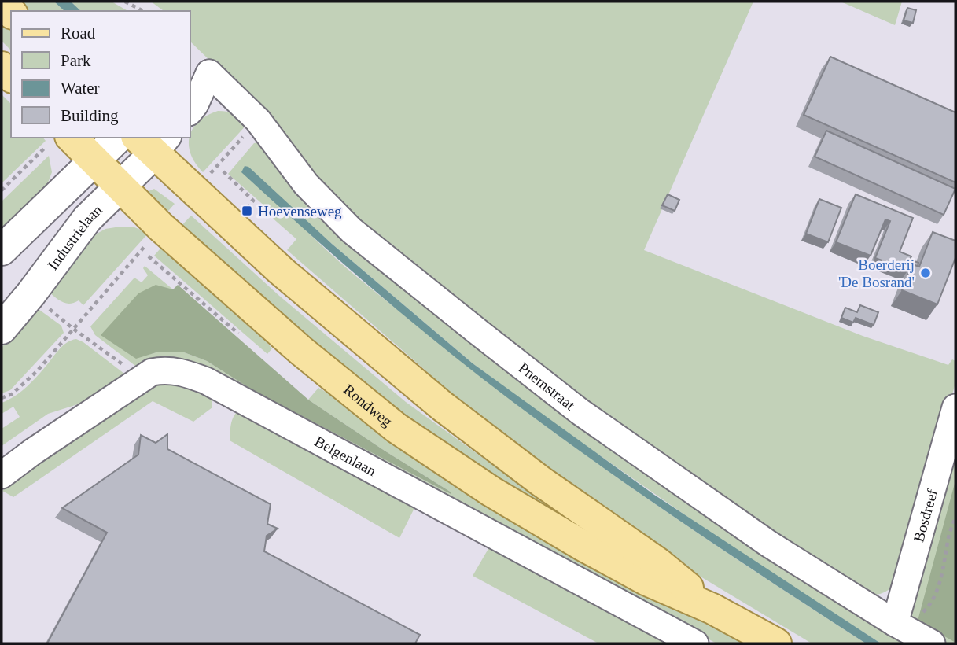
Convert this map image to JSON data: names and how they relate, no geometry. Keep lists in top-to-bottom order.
{
  "streets": {
    "main road": ["Industrielaan", "Rondweg"],
    "street": ["Pnemstraat", "Belgenlaan", "Bosdreef"]
  },
  "crossings": [
    ["Industrielaan", "Rondweg"],
    ["Pnemstraat", "Bosdreef"]
  ],
  "places": {
    "transit": ["Hoevenseweg"],
    "other": ["Boerderij 'De Bosrand'"]
  },
  "legend": [
    "Road",
    "Park",
    "Water",
    "Building"
  ]
}
